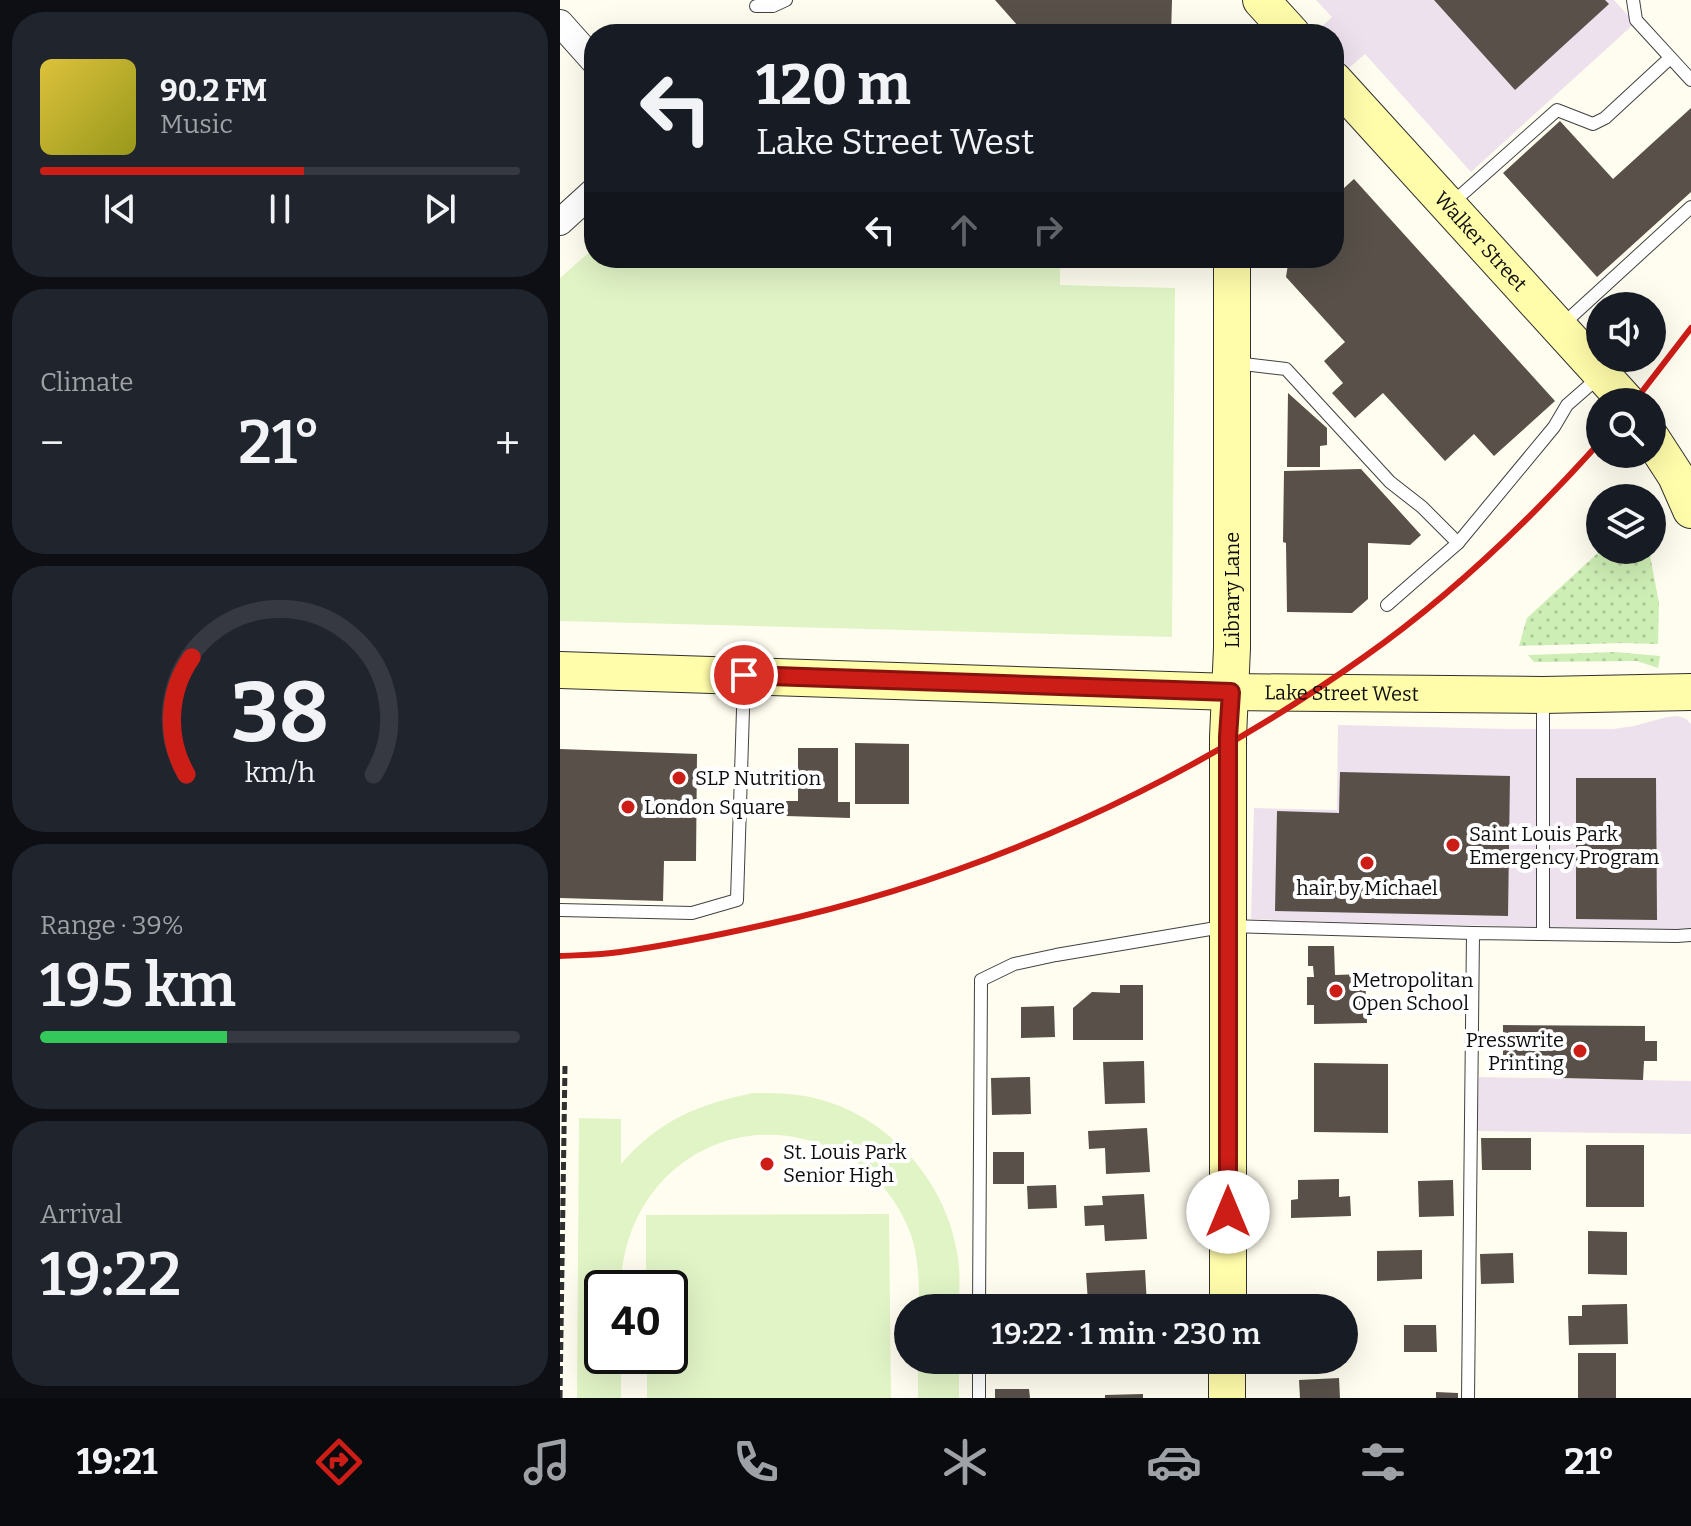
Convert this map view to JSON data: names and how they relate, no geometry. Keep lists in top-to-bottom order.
{
  "streets": {
    "street": ["Walker Street", "Library Lane", "Lake Street West"]
  },
  "crossings": [
    ["Library Lane", "Lake Street West"]
  ],
  "places": [
    "SLP Nutrition",
    "London Square",
    "Saint Louis Park Emergency Program",
    "hair by Michael",
    "Metropolitan Open School",
    "Presswrite Printing",
    "St. Louis Park Senior High"
  ],
  "page": {
    "turn": ["120 m", "Lake Street West"],
    "song": ["90.2 FM", "Music"],
    "tile": [
      "Climate",
      ["Range · 39%", "195 km"],
      ["Arrival", "19:22"]
    ],
    "heat": ["−", "21°", "+"],
    "limit": "40",
    "trip": "19:22 · 1 min · 230 m",
    "tabs": ["19:21", "21°"],
    "gauge": ["38", "km/h"]
  }
}
